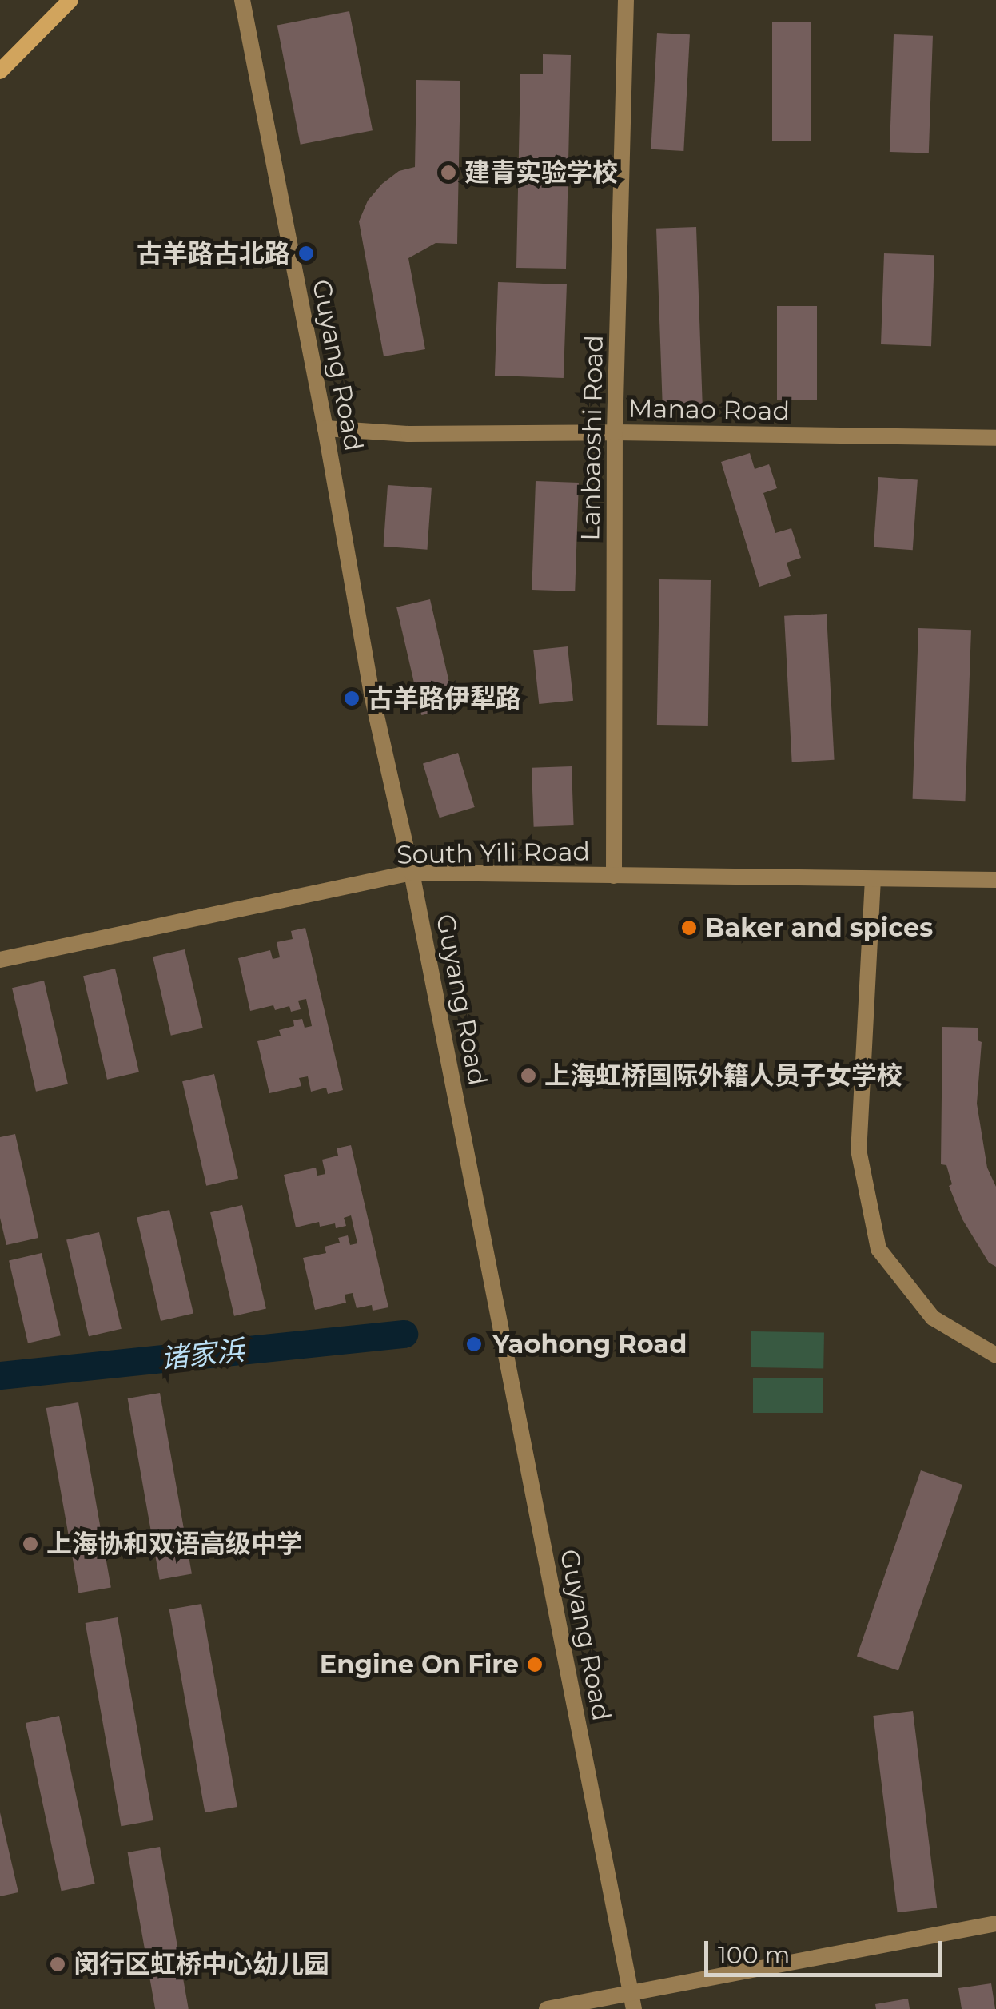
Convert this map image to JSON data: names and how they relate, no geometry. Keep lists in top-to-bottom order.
{
  "streets": {
    "street": [
      "Guyang Road",
      "Manao Road",
      "Lanbaoshi Road",
      "South Yili Road"
    ]
  },
  "crossings": [
    ["Guyang Road", "Manao Road"],
    ["Guyang Road", "South Yili Road"],
    ["Manao Road", "Lanbaoshi Road"],
    ["Lanbaoshi Road", "South Yili Road"]
  ],
  "water": ["诸家浜"],
  "places": [
    "建青实验学校",
    "古羊路古北路",
    "古羊路伊犁路",
    "Baker and spices",
    "上海虹桥国际外籍人员子女学校",
    "Yaohong Road",
    "上海协和双语高级中学",
    "Engine On Fire",
    "闵行区虹桥中心幼儿园"
  ],
  "scale_bar": "100 m"
}
